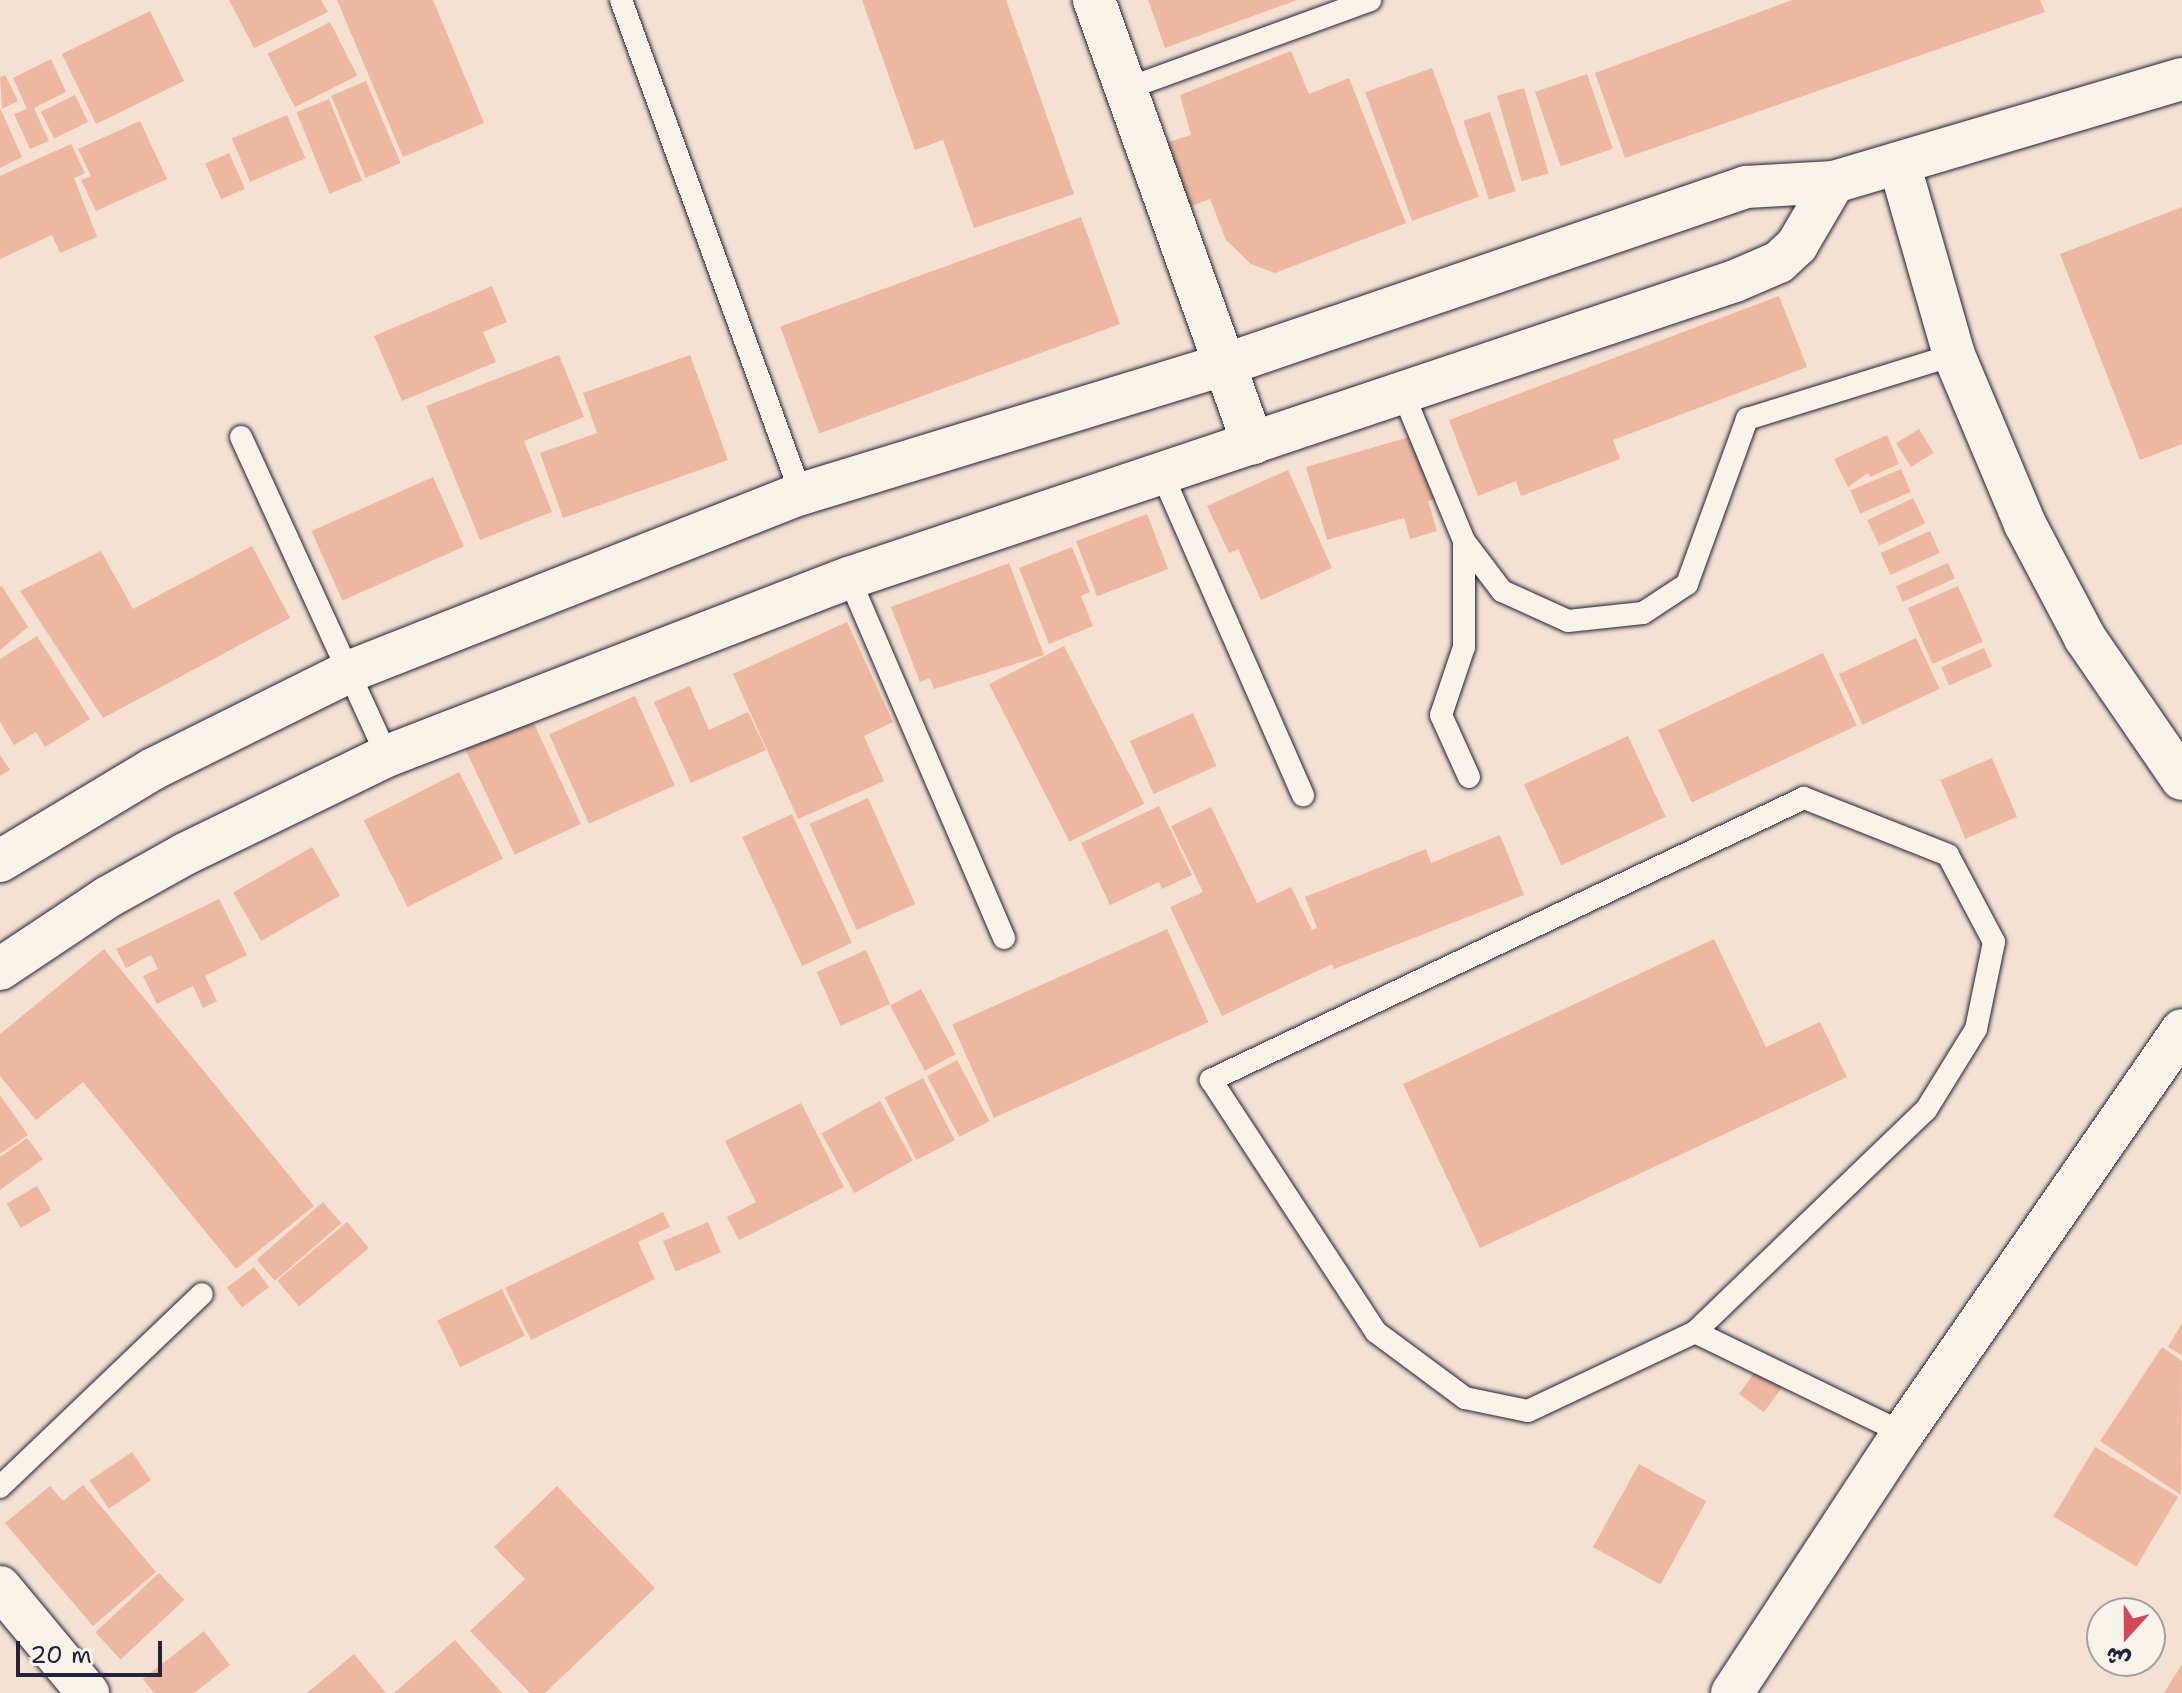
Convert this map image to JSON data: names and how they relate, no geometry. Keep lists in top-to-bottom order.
{
  "scale_bar": "20 m",
  "north": "bottom"
}
